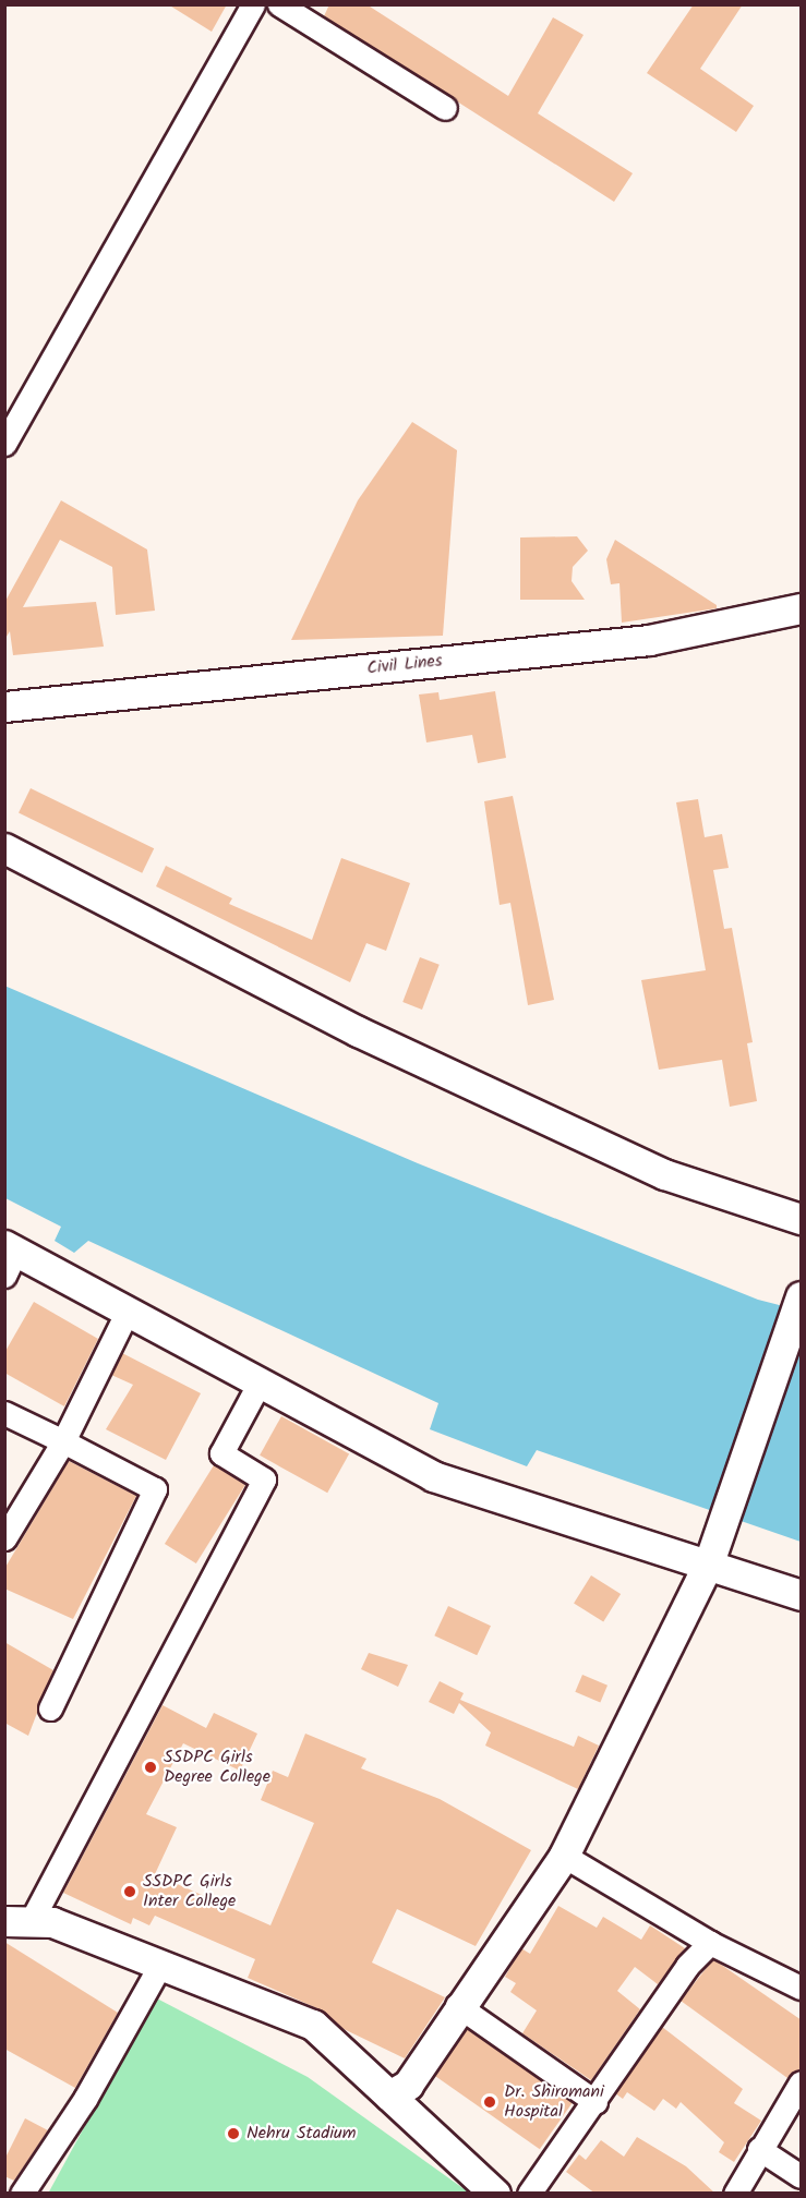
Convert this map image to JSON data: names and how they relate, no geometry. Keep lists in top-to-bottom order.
{
  "streets": {
    "street": ["Civil Lines"]
  },
  "places": [
    "SSDPC Girls Degree College",
    "SSDPC Girls Inter College",
    "Dr. Shiromani Hospital",
    "Nehru Stadium"
  ]
}
